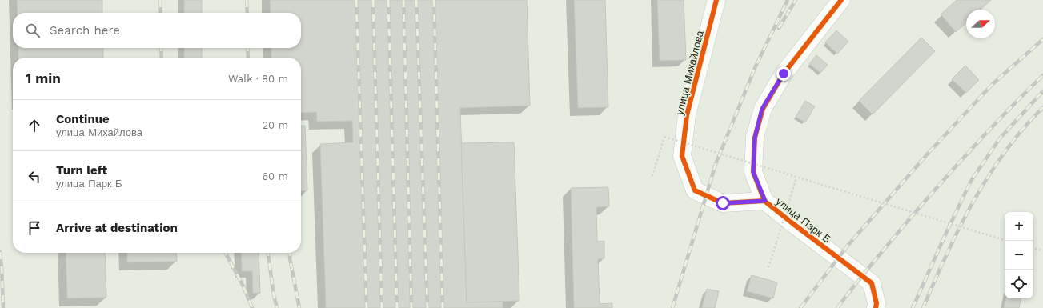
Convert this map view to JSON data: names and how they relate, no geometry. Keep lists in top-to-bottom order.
{
  "streets": {
    "street": ["улица Михайлова", "улица Парк Б"]
  },
  "crossings": [
    ["улица Михайлова", "улица Парк Б"]
  ],
  "north": "right",
  "page": {
    "search": "Search here",
    "heading": ["1 min", "Walk · 80 m"],
    "list": [
      ["Continue", "улица Михайлова", "20 m"],
      ["Turn left", "улица Парк Б", "60 m"],
      "Arrive at destination"
    ],
    "map_buttons": ["+", "−"]
  }
}
